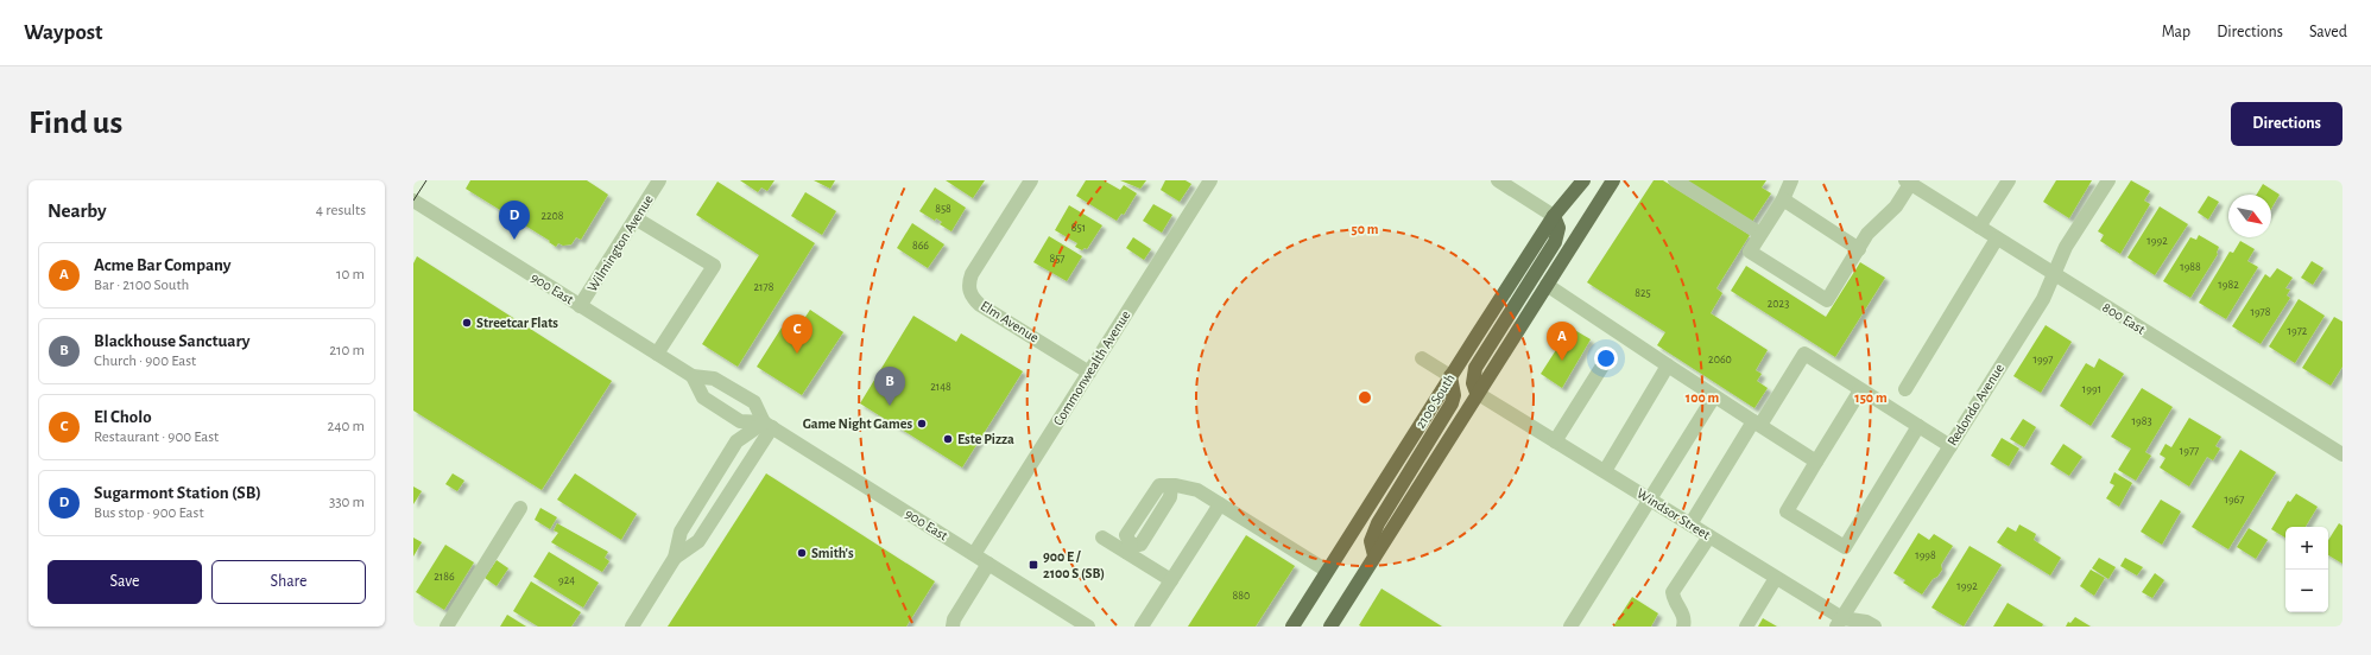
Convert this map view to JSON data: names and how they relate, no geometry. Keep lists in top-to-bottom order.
{
  "streets": {
    "main road": ["2100 South"],
    "street": [
      "Wilmington Avenue",
      "900 East",
      "800 East",
      "Elm Avenue",
      "Commonwealth Avenue",
      "Redondo Avenue",
      "Windsor Street"
    ]
  },
  "crossings": [
    ["Wilmington Avenue", "900 East"],
    ["900 East", "Commonwealth Avenue"],
    ["800 East", "Redondo Avenue"],
    ["Elm Avenue", "Commonwealth Avenue"],
    ["Redondo Avenue", "Windsor Street"]
  ],
  "places": {
    "other": [
      "Streetcar Flats",
      "Game Night Games",
      "Este Pizza",
      "Smith's"
    ],
    "transit": ["900 E / 2100 S (SB)"]
  },
  "house_numbers": [
    "858",
    "2208",
    "851",
    "1992",
    "866",
    "857",
    "1988",
    "1982",
    "2178",
    "825",
    "2023",
    "1978",
    "1972",
    "2060",
    "1997",
    "2148",
    "1991",
    "1983",
    "1977",
    "1967",
    "1998",
    "2186",
    "924",
    "1992",
    "880"
  ],
  "north": "bottom right",
  "page": {
    "header": "Waypost",
    "nav": ["Map", "Directions", "Saved"],
    "buttons": [
      "Directions",
      ["Save", "Share"]
    ],
    "title": "Find us",
    "heading": ["Nearby", "4 results"],
    "pins": [
      "D",
      "C",
      "A",
      "B"
    ],
    "list": [
      {
        "mark": "A",
        "name": "Acme Bar Company",
        "note": "Bar · 2100 South",
        "value": "10 m"
      },
      {
        "mark": "B",
        "name": "Blackhouse Sanctuary",
        "note": "Church · 900 East",
        "value": "210 m"
      },
      {
        "mark": "C",
        "name": "El Cholo",
        "note": "Restaurant · 900 East",
        "value": "240 m"
      },
      {
        "mark": "D",
        "name": "Sugarmont Station (SB)",
        "note": "Bus stop · 900 East",
        "value": "330 m"
      }
    ],
    "map_buttons": ["+", "−"]
  },
  "rings": ["50 m", "100 m", "150 m"]
}
